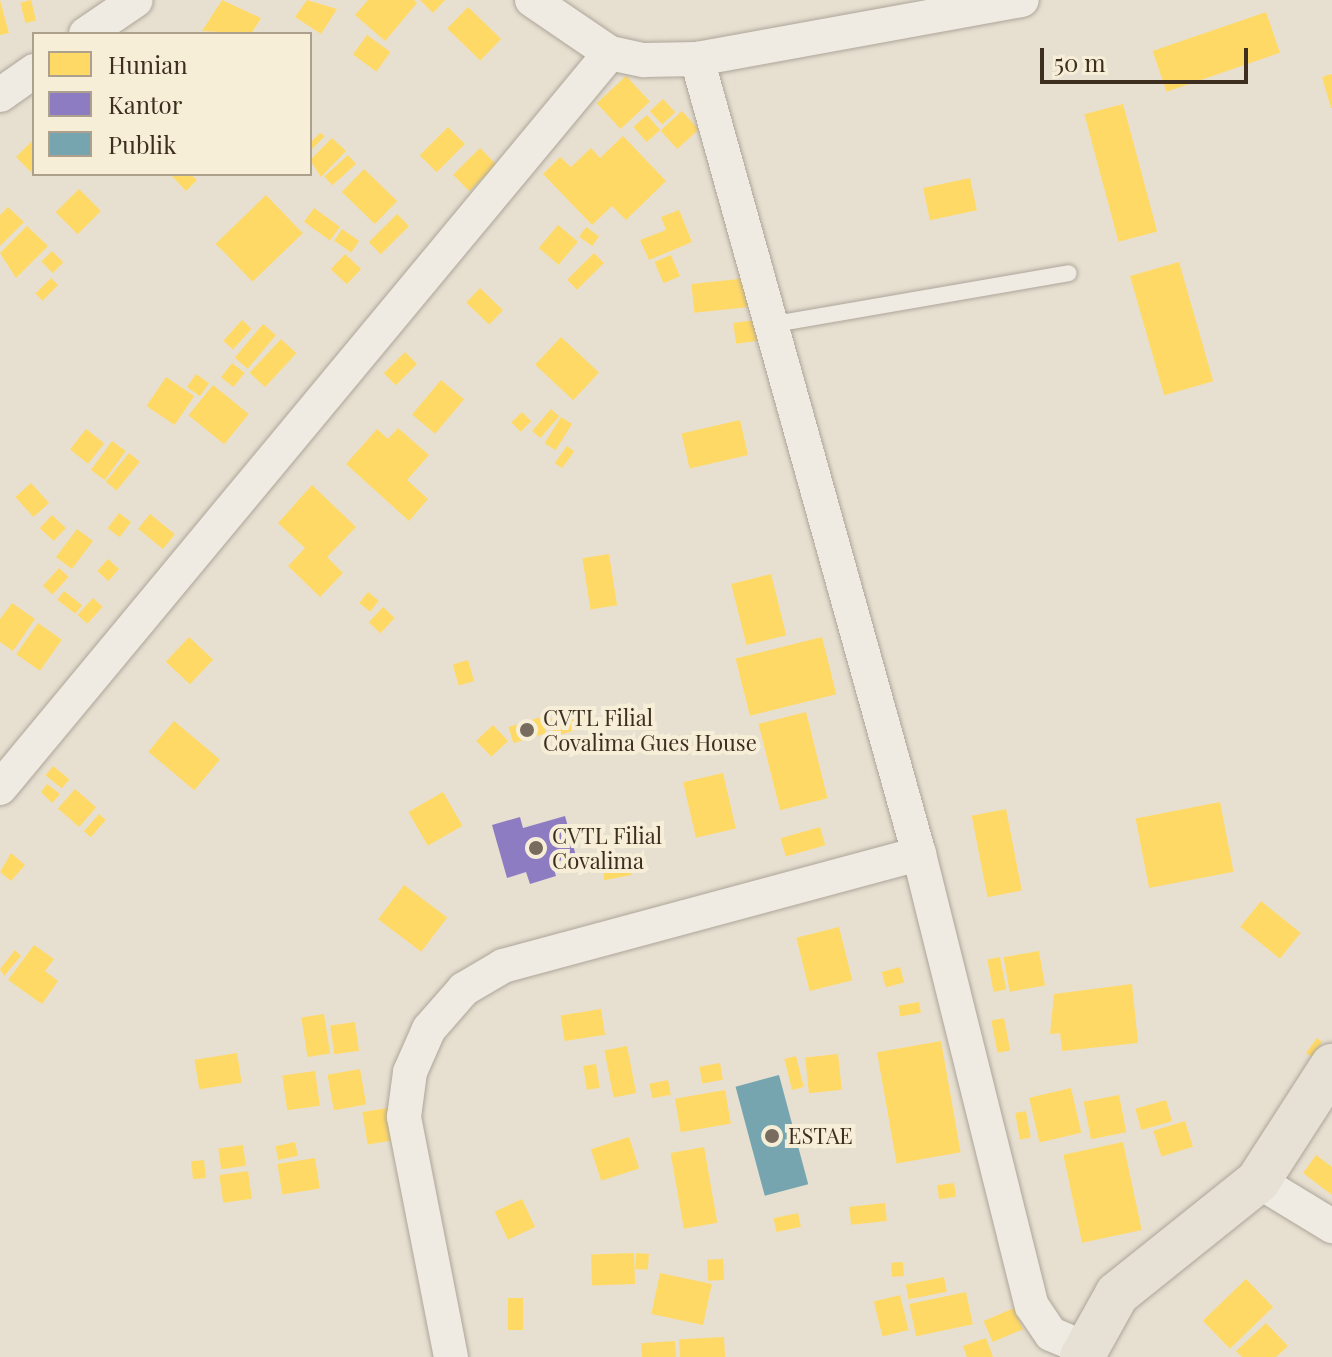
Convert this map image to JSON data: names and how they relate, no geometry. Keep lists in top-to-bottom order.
{
  "places": ["CVTL Filial Covalima Gues House", "CVTL Filial Covalima", "ESTAE"],
  "legend": ["Hunian", "Kantor", "Publik"],
  "scale_bar": "50 m"
}
